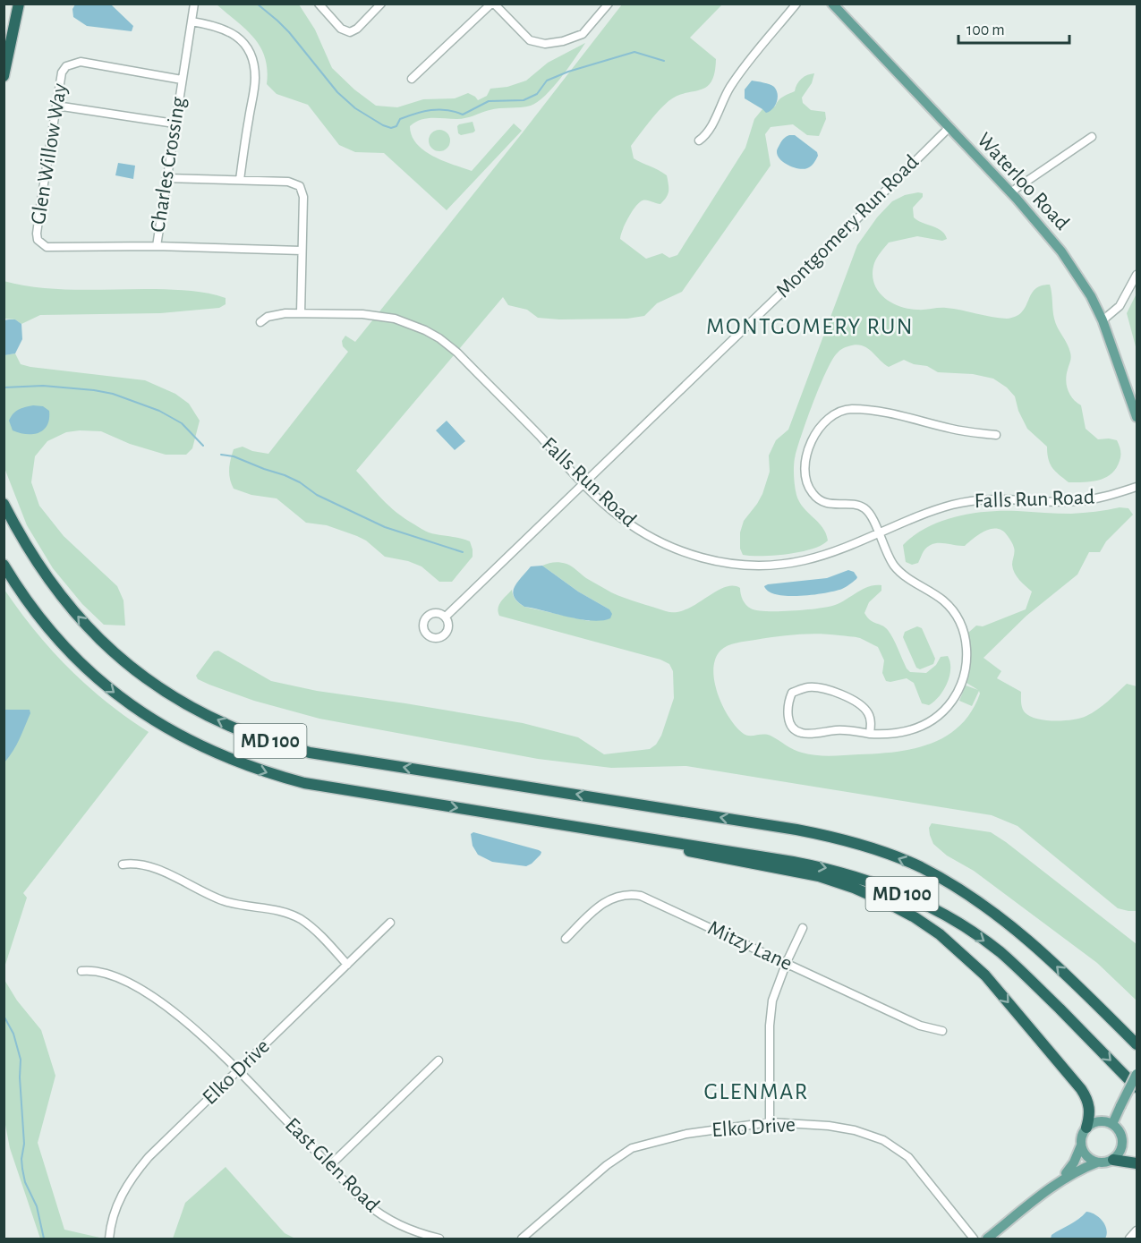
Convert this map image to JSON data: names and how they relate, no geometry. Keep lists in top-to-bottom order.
{
  "streets": {
    "highway": ["MD 100"],
    "main road": ["Waterloo Road"],
    "street": [
      "Glen Willow Way",
      "Charles Crossing",
      "Montgomery Run Road",
      "Falls Run Road",
      "Mitzy Lane",
      "Elko Drive",
      "East Glen Road"
    ]
  },
  "crossings": [
    ["Glen Willow Way", "Charles Crossing"],
    ["Waterloo Road", "Montgomery Run Road"],
    ["Montgomery Run Road", "Falls Run Road"],
    ["Elko Drive", "East Glen Road"]
  ],
  "districts": ["MONTGOMERY RUN", "GLENMAR"],
  "scale_bar": "100 m"
}
